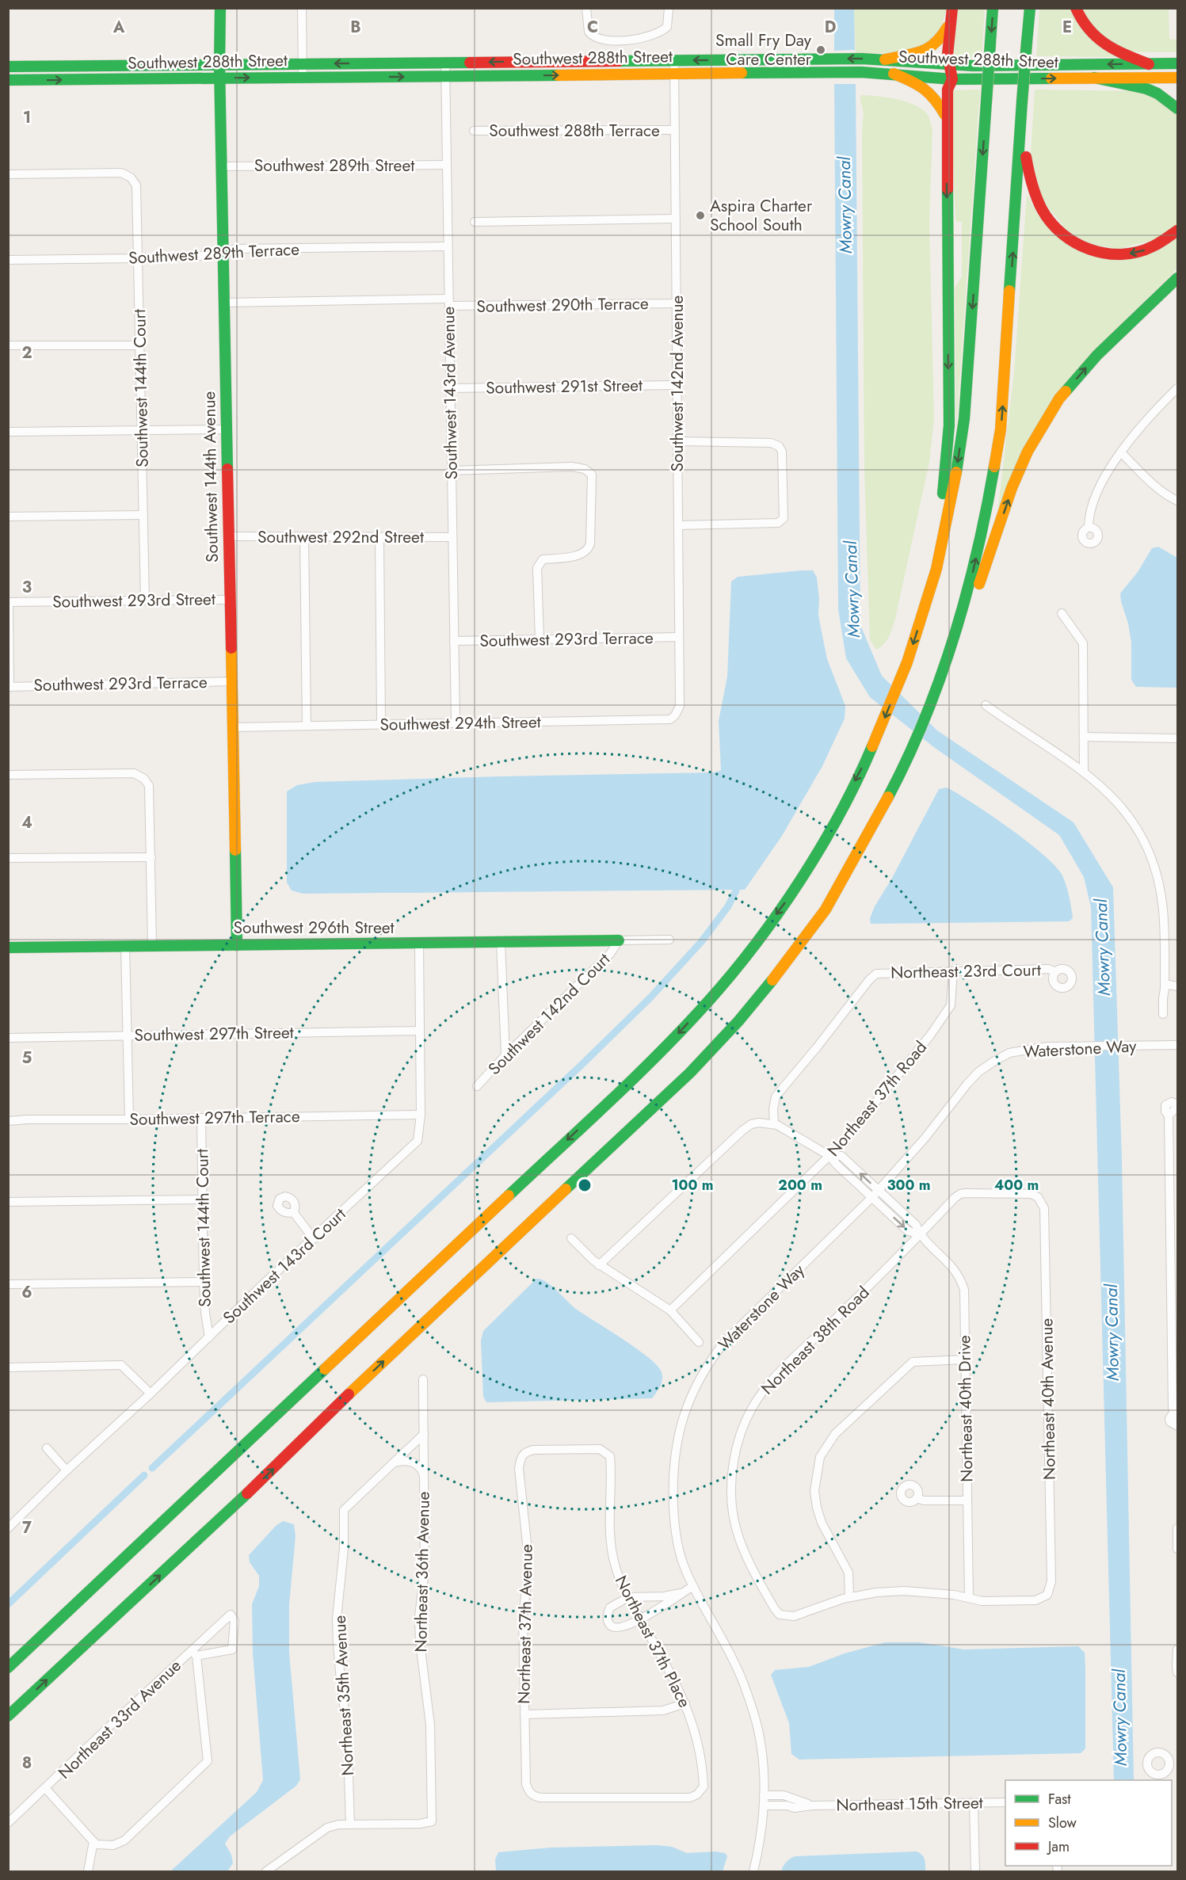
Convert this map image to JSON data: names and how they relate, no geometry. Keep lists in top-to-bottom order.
{
  "streets": {
    "main road": ["Southwest 288th Street", "Southwest 144th Avenue", "Southwest 296th Street"],
    "street": [
      "Southwest 288th Terrace",
      "Southwest 289th Street",
      "Southwest 289th Terrace",
      "Southwest 290th Terrace",
      "Southwest 142nd Avenue",
      "Southwest 291st Street",
      "Southwest 144th Court",
      "Southwest 143rd Avenue",
      "Southwest 292nd Street",
      "Southwest 293rd Street",
      "Southwest 293rd Terrace",
      "Southwest 294th Street",
      "Northeast 23rd Court",
      "Southwest 142nd Court",
      "Southwest 297th Street",
      "Waterstone Way",
      "Northeast 37th Road",
      "Southwest 297th Terrace",
      "Southwest 143rd Court",
      "Northeast 38th Road",
      "Northeast 40th Avenue",
      "Northeast 40th Drive",
      "Northeast 36th Avenue",
      "Northeast 37th Avenue",
      "Northeast 37th Place",
      "Northeast 35th Avenue",
      "Northeast 33rd Avenue",
      "Northeast 15th Street"
    ]
  },
  "crossings": [
    ["Southwest 288th Street", "Southwest 142nd Avenue"],
    ["Southwest 288th Street", "Southwest 143rd Avenue"],
    ["Southwest 288th Street", "Southwest 144th Avenue"],
    ["Southwest 288th Terrace", "Southwest 142nd Avenue"],
    ["Southwest 289th Street", "Southwest 143rd Avenue"],
    ["Southwest 289th Street", "Southwest 144th Avenue"],
    ["Southwest 289th Terrace", "Southwest 144th Court"],
    ["Southwest 289th Terrace", "Southwest 143rd Avenue"],
    ["Southwest 289th Terrace", "Southwest 144th Avenue"],
    ["Southwest 290th Terrace", "Southwest 142nd Avenue"],
    ["Southwest 290th Terrace", "Southwest 143rd Avenue"],
    ["Southwest 290th Terrace", "Southwest 144th Avenue"],
    ["Southwest 142nd Avenue", "Southwest 291st Street"],
    ["Southwest 142nd Avenue", "Southwest 293rd Terrace"],
    ["Southwest 142nd Avenue", "Southwest 294th Street"],
    ["Southwest 291st Street", "Southwest 143rd Avenue"],
    ["Southwest 144th Court", "Southwest 293rd Street"],
    ["Southwest 144th Court", "Southwest 297th Terrace"],
    ["Southwest 144th Court", "Southwest 143rd Court"],
    ["Southwest 143rd Avenue", "Southwest 292nd Street"],
    ["Southwest 143rd Avenue", "Southwest 293rd Terrace"],
    ["Southwest 143rd Avenue", "Southwest 294th Street"],
    ["Southwest 144th Avenue", "Southwest 292nd Street"],
    ["Southwest 144th Avenue", "Southwest 293rd Street"],
    ["Southwest 144th Avenue", "Southwest 293rd Terrace"],
    ["Southwest 144th Avenue", "Southwest 294th Street"],
    ["Southwest 144th Avenue", "Southwest 296th Street"],
    ["Southwest 296th Street", "Southwest 142nd Court"],
    ["Southwest 296th Street", "Southwest 143rd Court"],
    ["Northeast 23rd Court", "Northeast 37th Road"],
    ["Southwest 297th Street", "Southwest 143rd Court"],
    ["Waterstone Way", "Northeast 15th Street"],
    ["Southwest 297th Terrace", "Southwest 143rd Court"],
    ["Northeast 38th Road", "Northeast 40th Avenue"],
    ["Northeast 38th Road", "Northeast 40th Drive"],
    ["Northeast 40th Avenue", "Northeast 40th Drive"],
    ["Northeast 36th Avenue", "Northeast 35th Avenue"],
    ["Northeast 37th Avenue", "Northeast 37th Place"]
  ],
  "water": ["Mowry Canal"],
  "places": ["Small Fry Day Care Center", "Aspira Charter School South"],
  "legend": ["Fast", "Slow", "Jam"],
  "grid": {
    "columns": [
      "A",
      "B",
      "C",
      "D",
      "E"
    ],
    "rows": [
      "1",
      "2",
      "3",
      "4",
      "5",
      "6",
      "7",
      "8"
    ]
  },
  "rings": [
    "100 m",
    "200 m",
    "300 m",
    "400 m"
  ]
}
